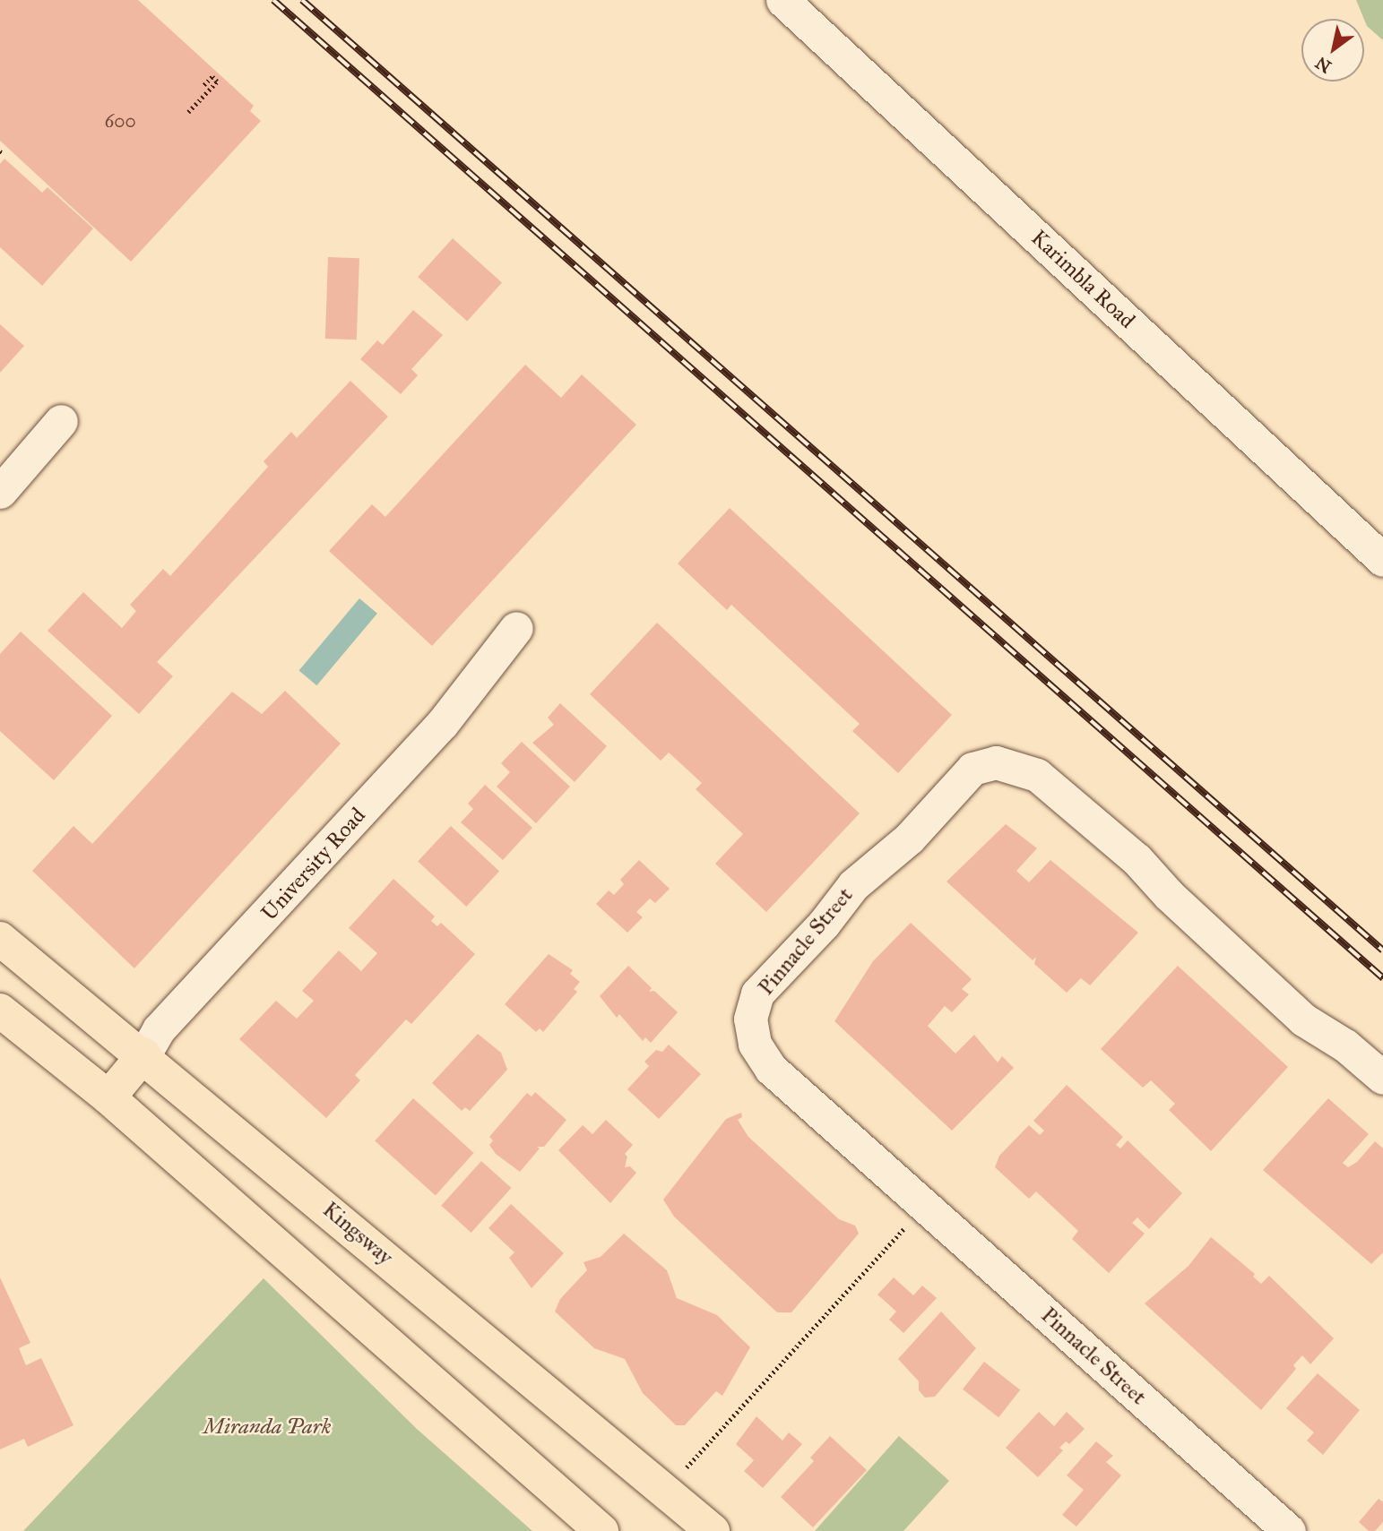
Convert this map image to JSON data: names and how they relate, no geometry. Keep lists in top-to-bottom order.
{
  "streets": {
    "main road": ["University Road", "Kingsway"],
    "street": ["Karimbla Road", "Pinnacle Street"]
  },
  "crossings": [
    ["University Road", "Kingsway"]
  ],
  "parks": ["Miranda Park"],
  "house_numbers": ["600"],
  "north": "bottom left"
}
